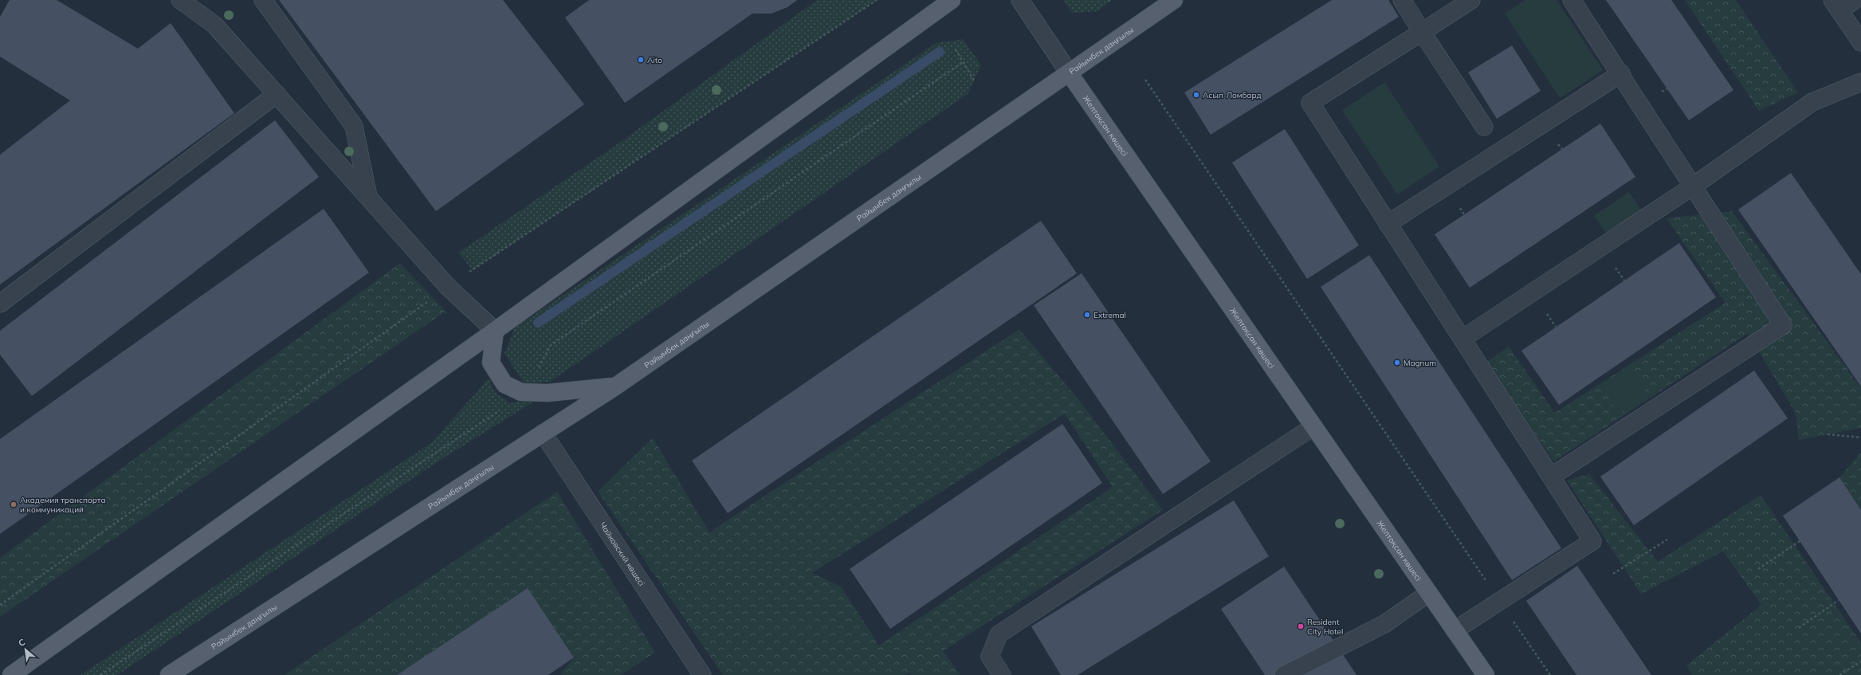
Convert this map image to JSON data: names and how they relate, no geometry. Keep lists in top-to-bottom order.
{
  "streets": {
    "main road": ["Райымбек даңғылы", "Желтоқсан көшесі"],
    "street": ["Чайковский көшесі"]
  },
  "crossings": [
    ["Райымбек даңғылы", "Желтоқсан көшесі"],
    ["Райымбек даңғылы", "Чайковский көшесі"]
  ],
  "places": [
    "Aito",
    "Асыл-Ломбард",
    "Extremal",
    "Magnum",
    "Академия транспорта и коммуникаций",
    "Resident City Hotel"
  ],
  "north": "top left"
}
